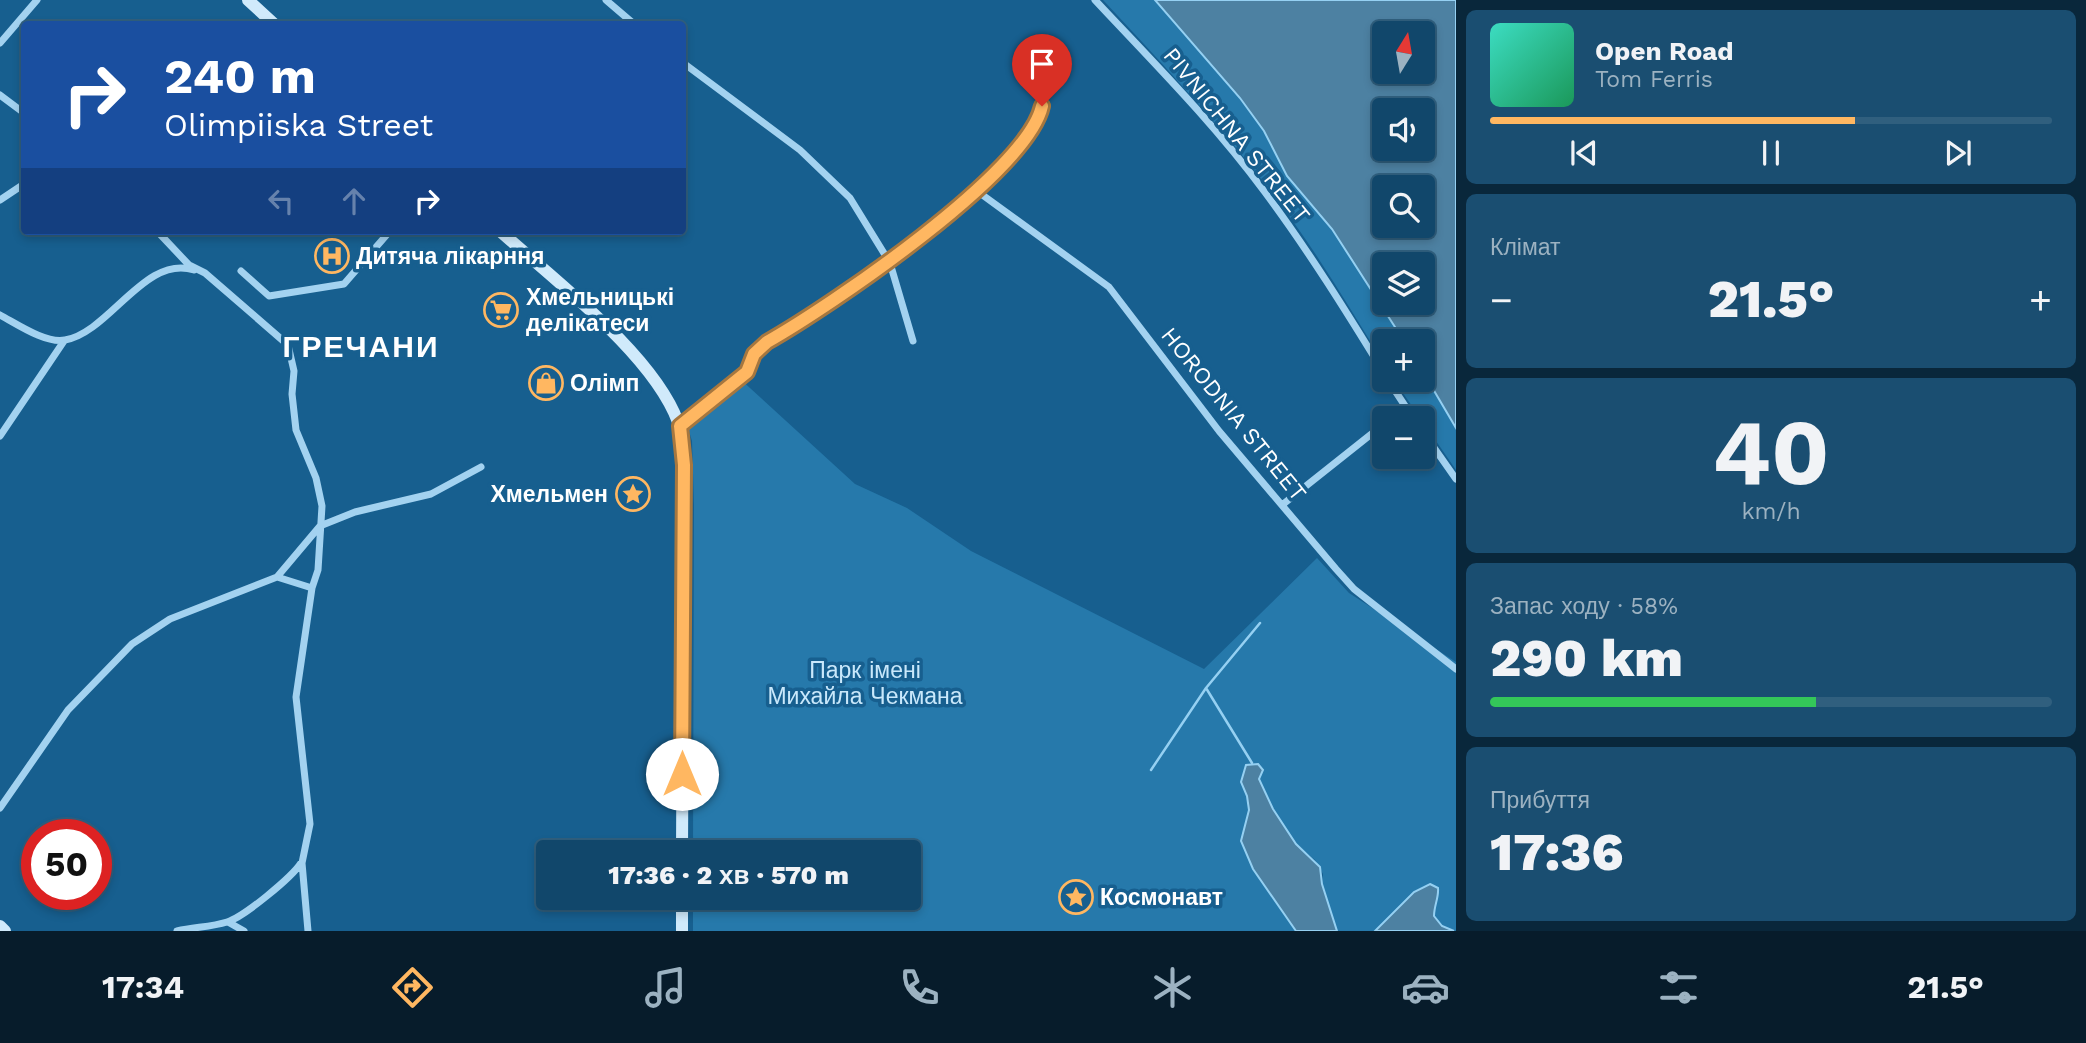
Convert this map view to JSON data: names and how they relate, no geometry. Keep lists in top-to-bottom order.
{
  "streets": {
    "street": ["PIVNICHNA STREET", "HORODNIA STREET"]
  },
  "districts": ["ГРЕЧАНИ"],
  "parks": ["Парк імені Михайла Чекмана"],
  "places": {
    "hospital": ["Дитяча лікарння"],
    "supermarket": ["Хмельницькі делікатеси"],
    "shop": ["Олімп"],
    "place": ["Хмельмен", "Космонавт"]
  },
  "north": "top",
  "page": {
    "map_buttons": ["+", "−"],
    "turn": ["240 m", "Olimpiiska Street"],
    "song": ["Open Road", "Tom Ferris"],
    "tile": [
      "Клімат",
      ["40", "km/h"],
      ["Запас ходу · 58%", "290 km"],
      ["Прибуття", "17:36"]
    ],
    "heat": ["−", "21.5°", "+"],
    "limit": "50",
    "trip": "17:36 · 2 хв · 570 m",
    "tabs": ["17:34", "21.5°"]
  }
}
